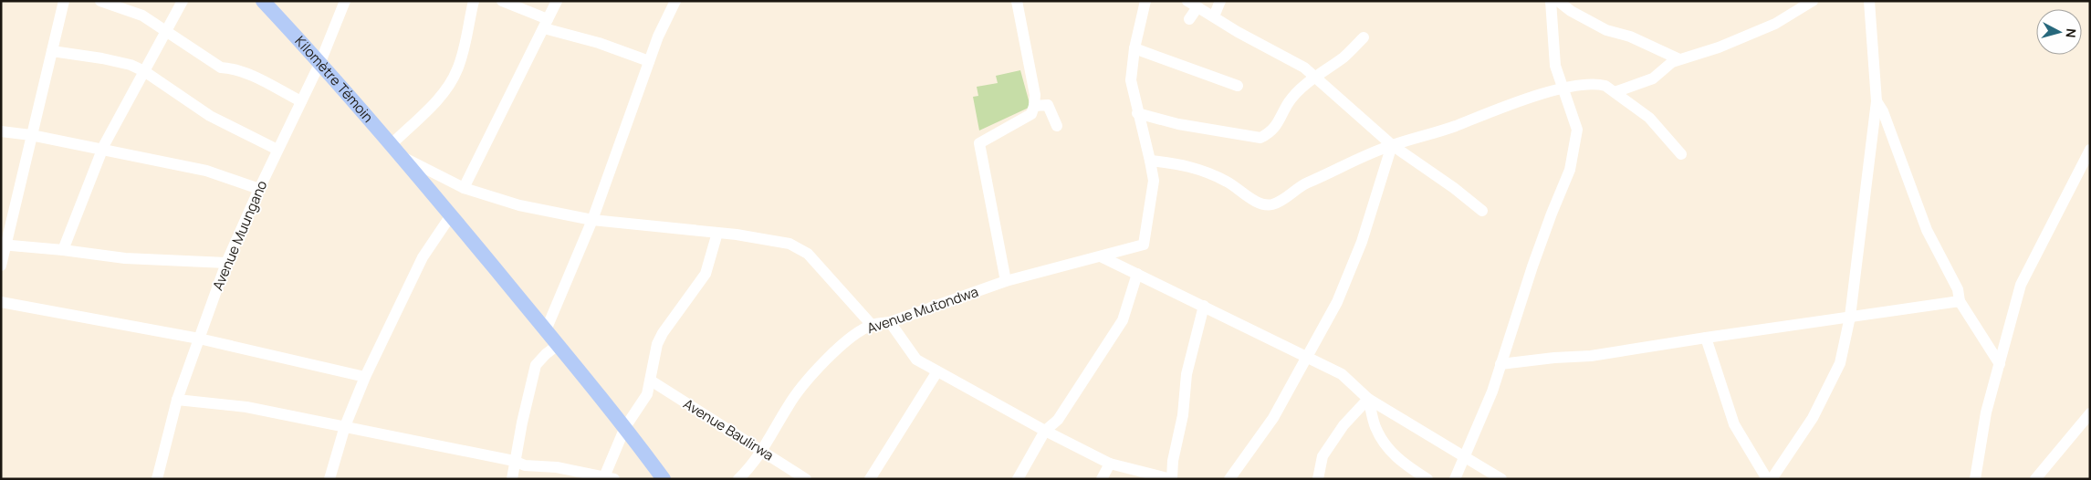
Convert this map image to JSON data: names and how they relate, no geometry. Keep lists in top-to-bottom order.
{
  "streets": {
    "main road": ["Kilomètre Témoin"],
    "street": ["Avenue Muungano", "Avenue Mutondwa", "Avenue Baulirwa"]
  },
  "crossings": [
    ["Kilomètre Témoin", "Avenue Muungano"],
    ["Avenue Mutondwa", "Avenue Baulirwa"]
  ],
  "north": "right"
}
